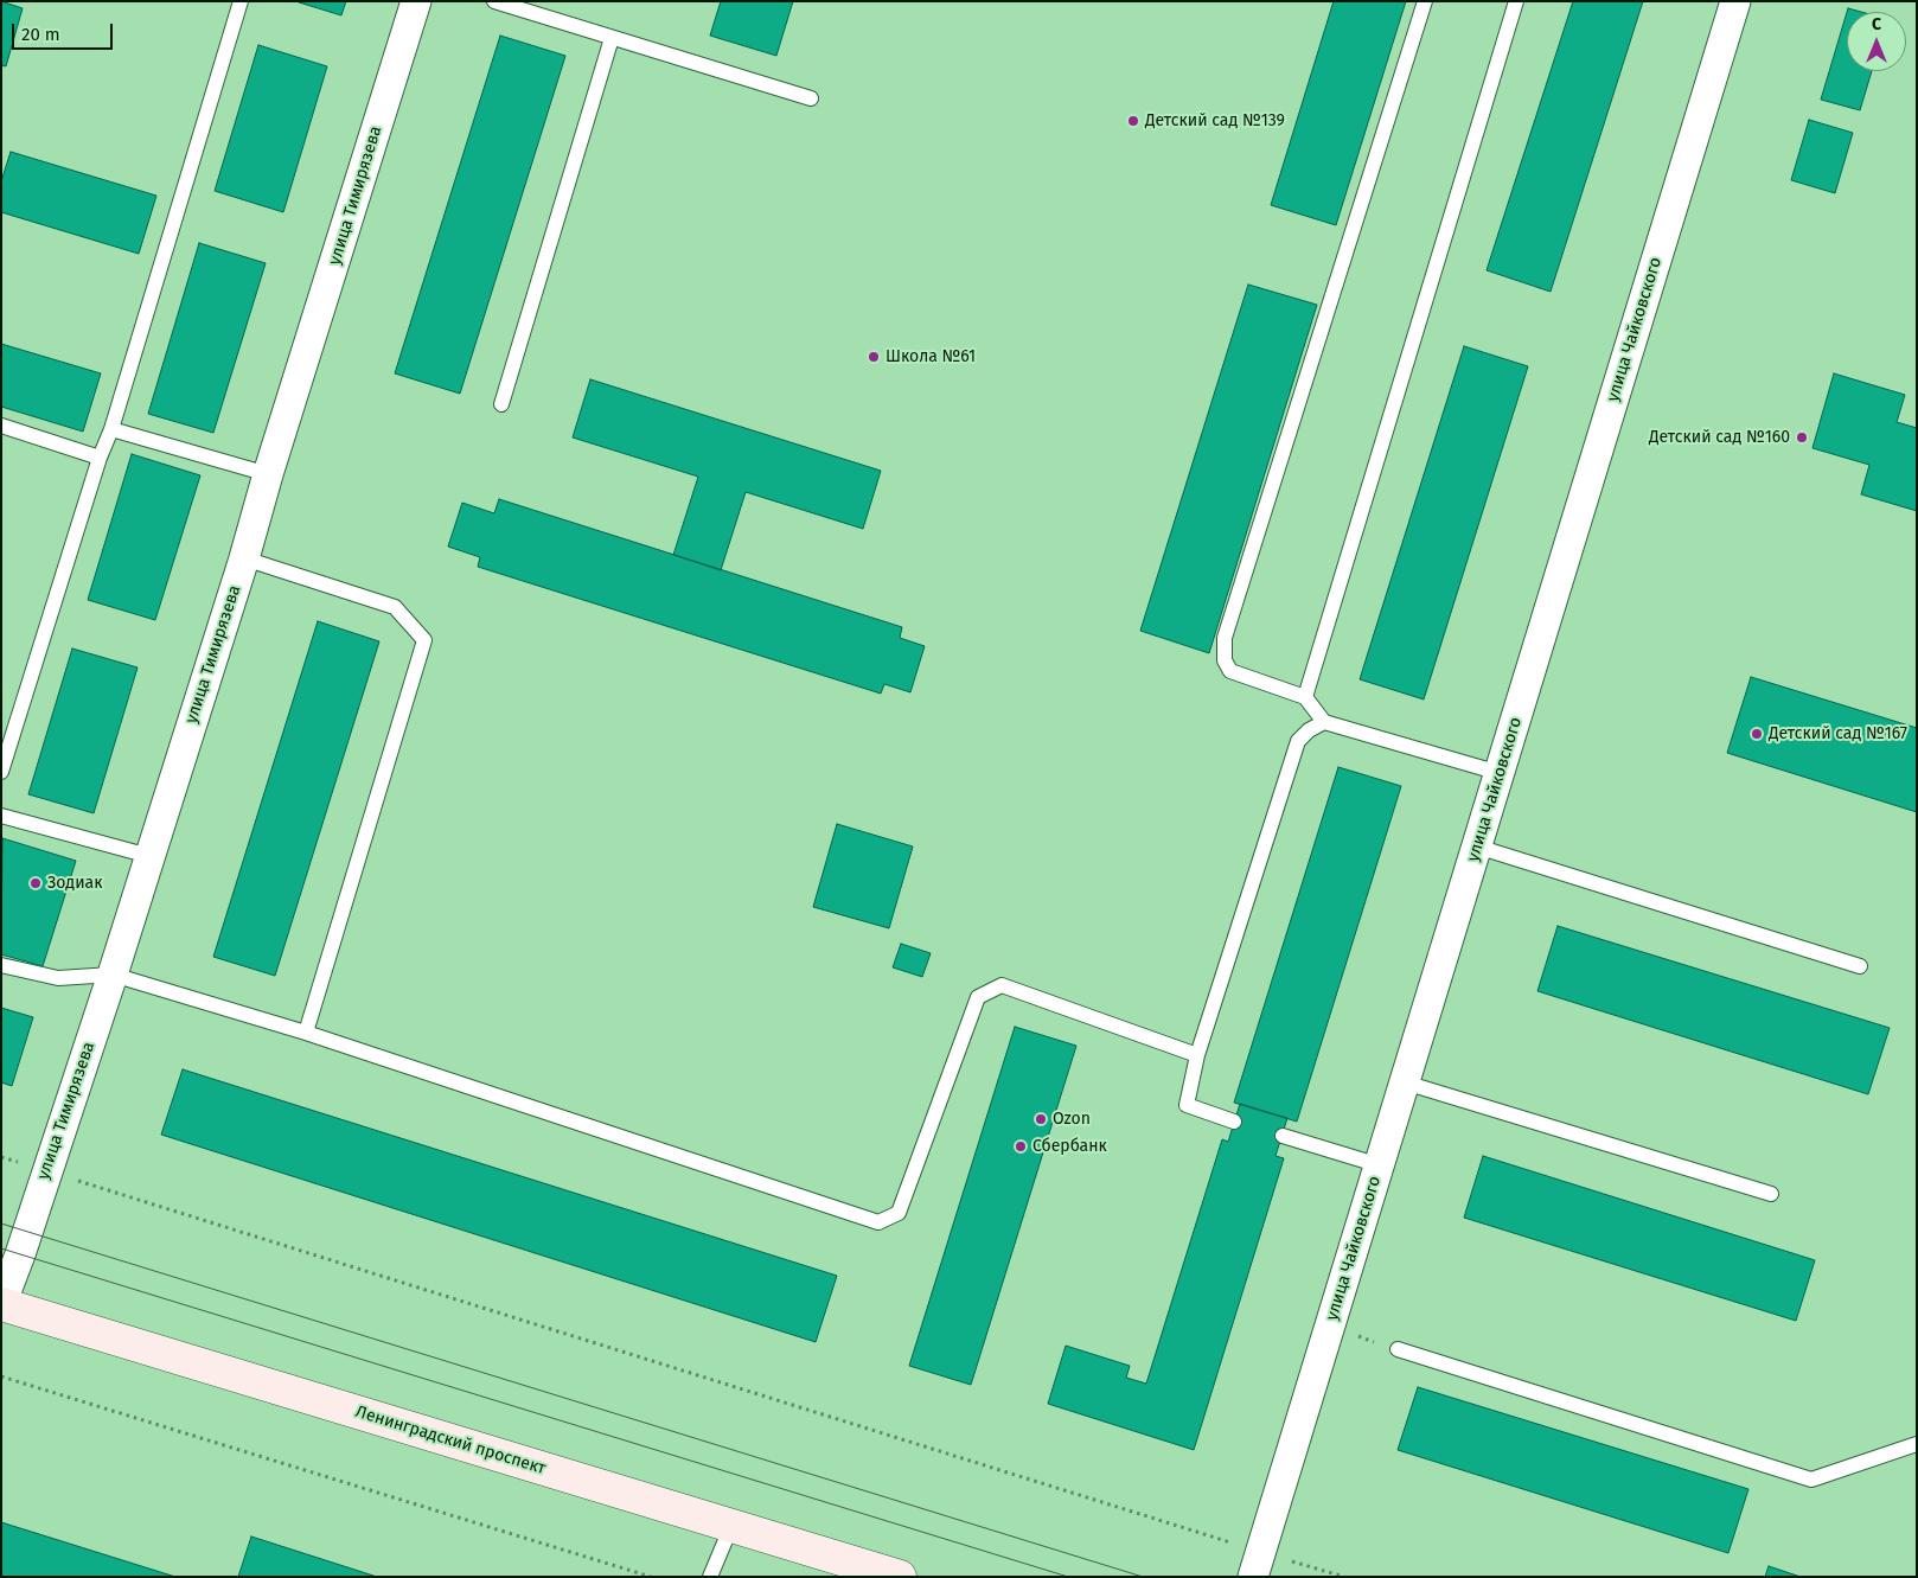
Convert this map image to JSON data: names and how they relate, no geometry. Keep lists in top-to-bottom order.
{
  "streets": {
    "main road": ["Ленинградский проспект"],
    "street": ["улица Тимирязева", "улица Чайковского"]
  },
  "crossings": [
    ["улица Тимирязева", "Ленинградский проспект"]
  ],
  "places": [
    "Детский сад №139",
    "Школа №61",
    "Детский сад №160",
    "Детский сад №167",
    "Зодиак",
    "Ozon",
    "Сбербанк"
  ],
  "scale_bar": "20 m",
  "north": "top"
}
